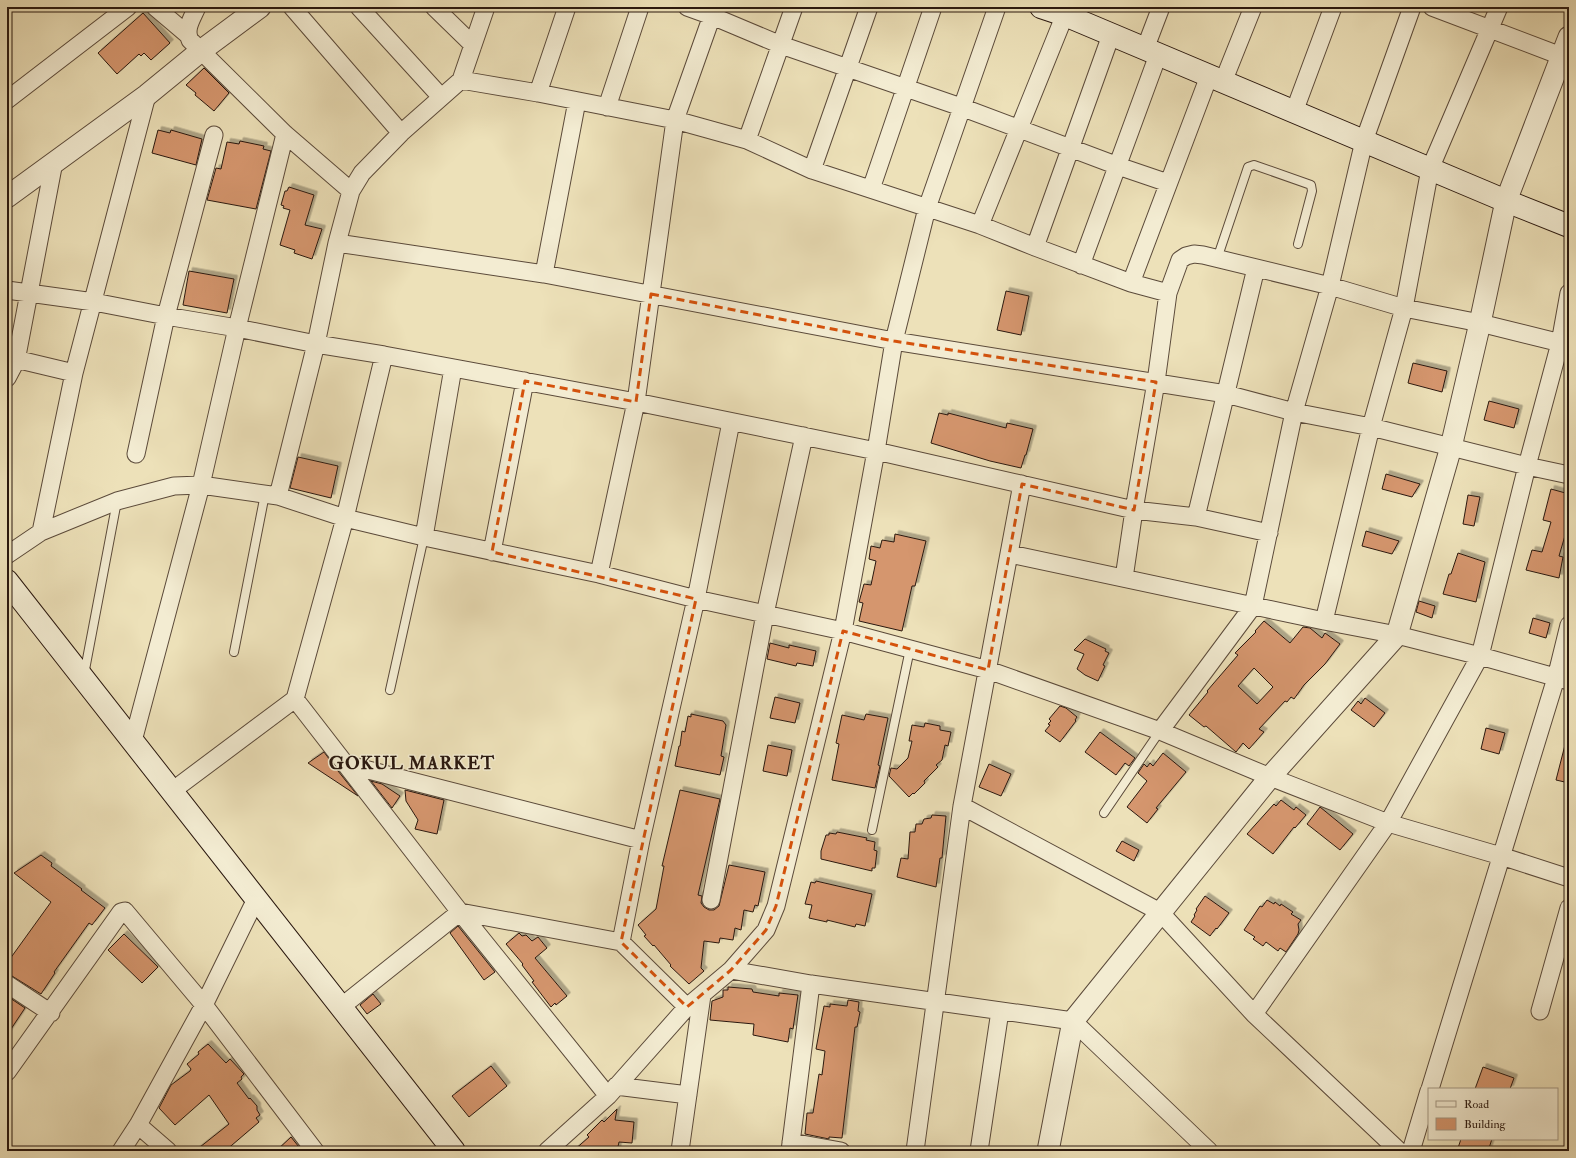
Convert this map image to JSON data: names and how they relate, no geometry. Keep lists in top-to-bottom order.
{
  "districts": ["GOKUL MARKET"],
  "legend": ["Road", "Building"]
}
